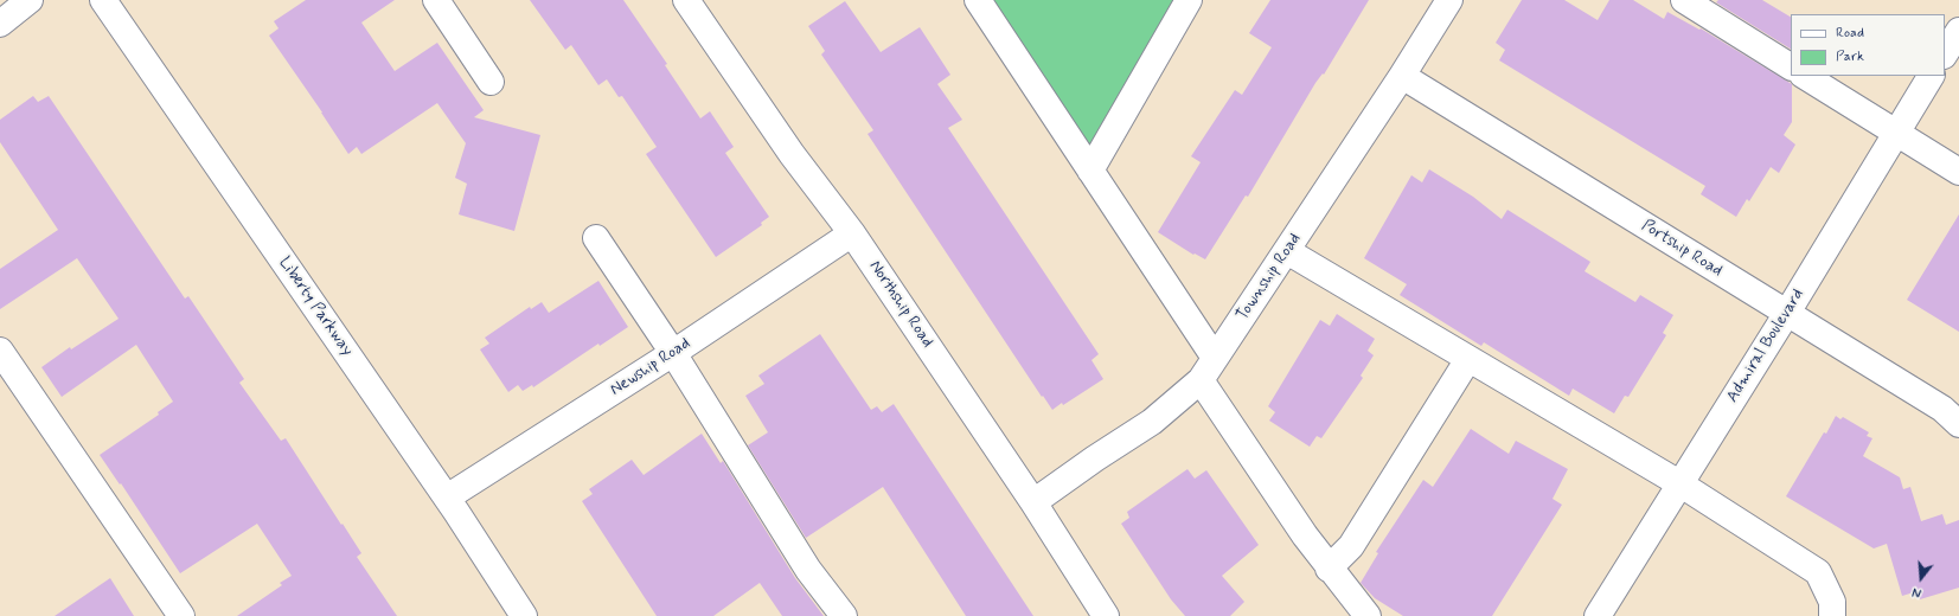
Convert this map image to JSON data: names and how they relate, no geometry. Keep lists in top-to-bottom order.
{
  "streets": {
    "street": [
      "Portship Road",
      "Township Road",
      "Northship Road",
      "Liberty Parkway",
      "Admiral Boulevard",
      "Newship Road"
    ]
  },
  "crossings": [
    ["Portship Road", "Township Road"],
    ["Portship Road", "Admiral Boulevard"],
    ["Township Road", "Northship Road"],
    ["Northship Road", "Newship Road"],
    ["Liberty Parkway", "Newship Road"]
  ],
  "legend": ["Road", "Park"],
  "north": "bottom"
}
